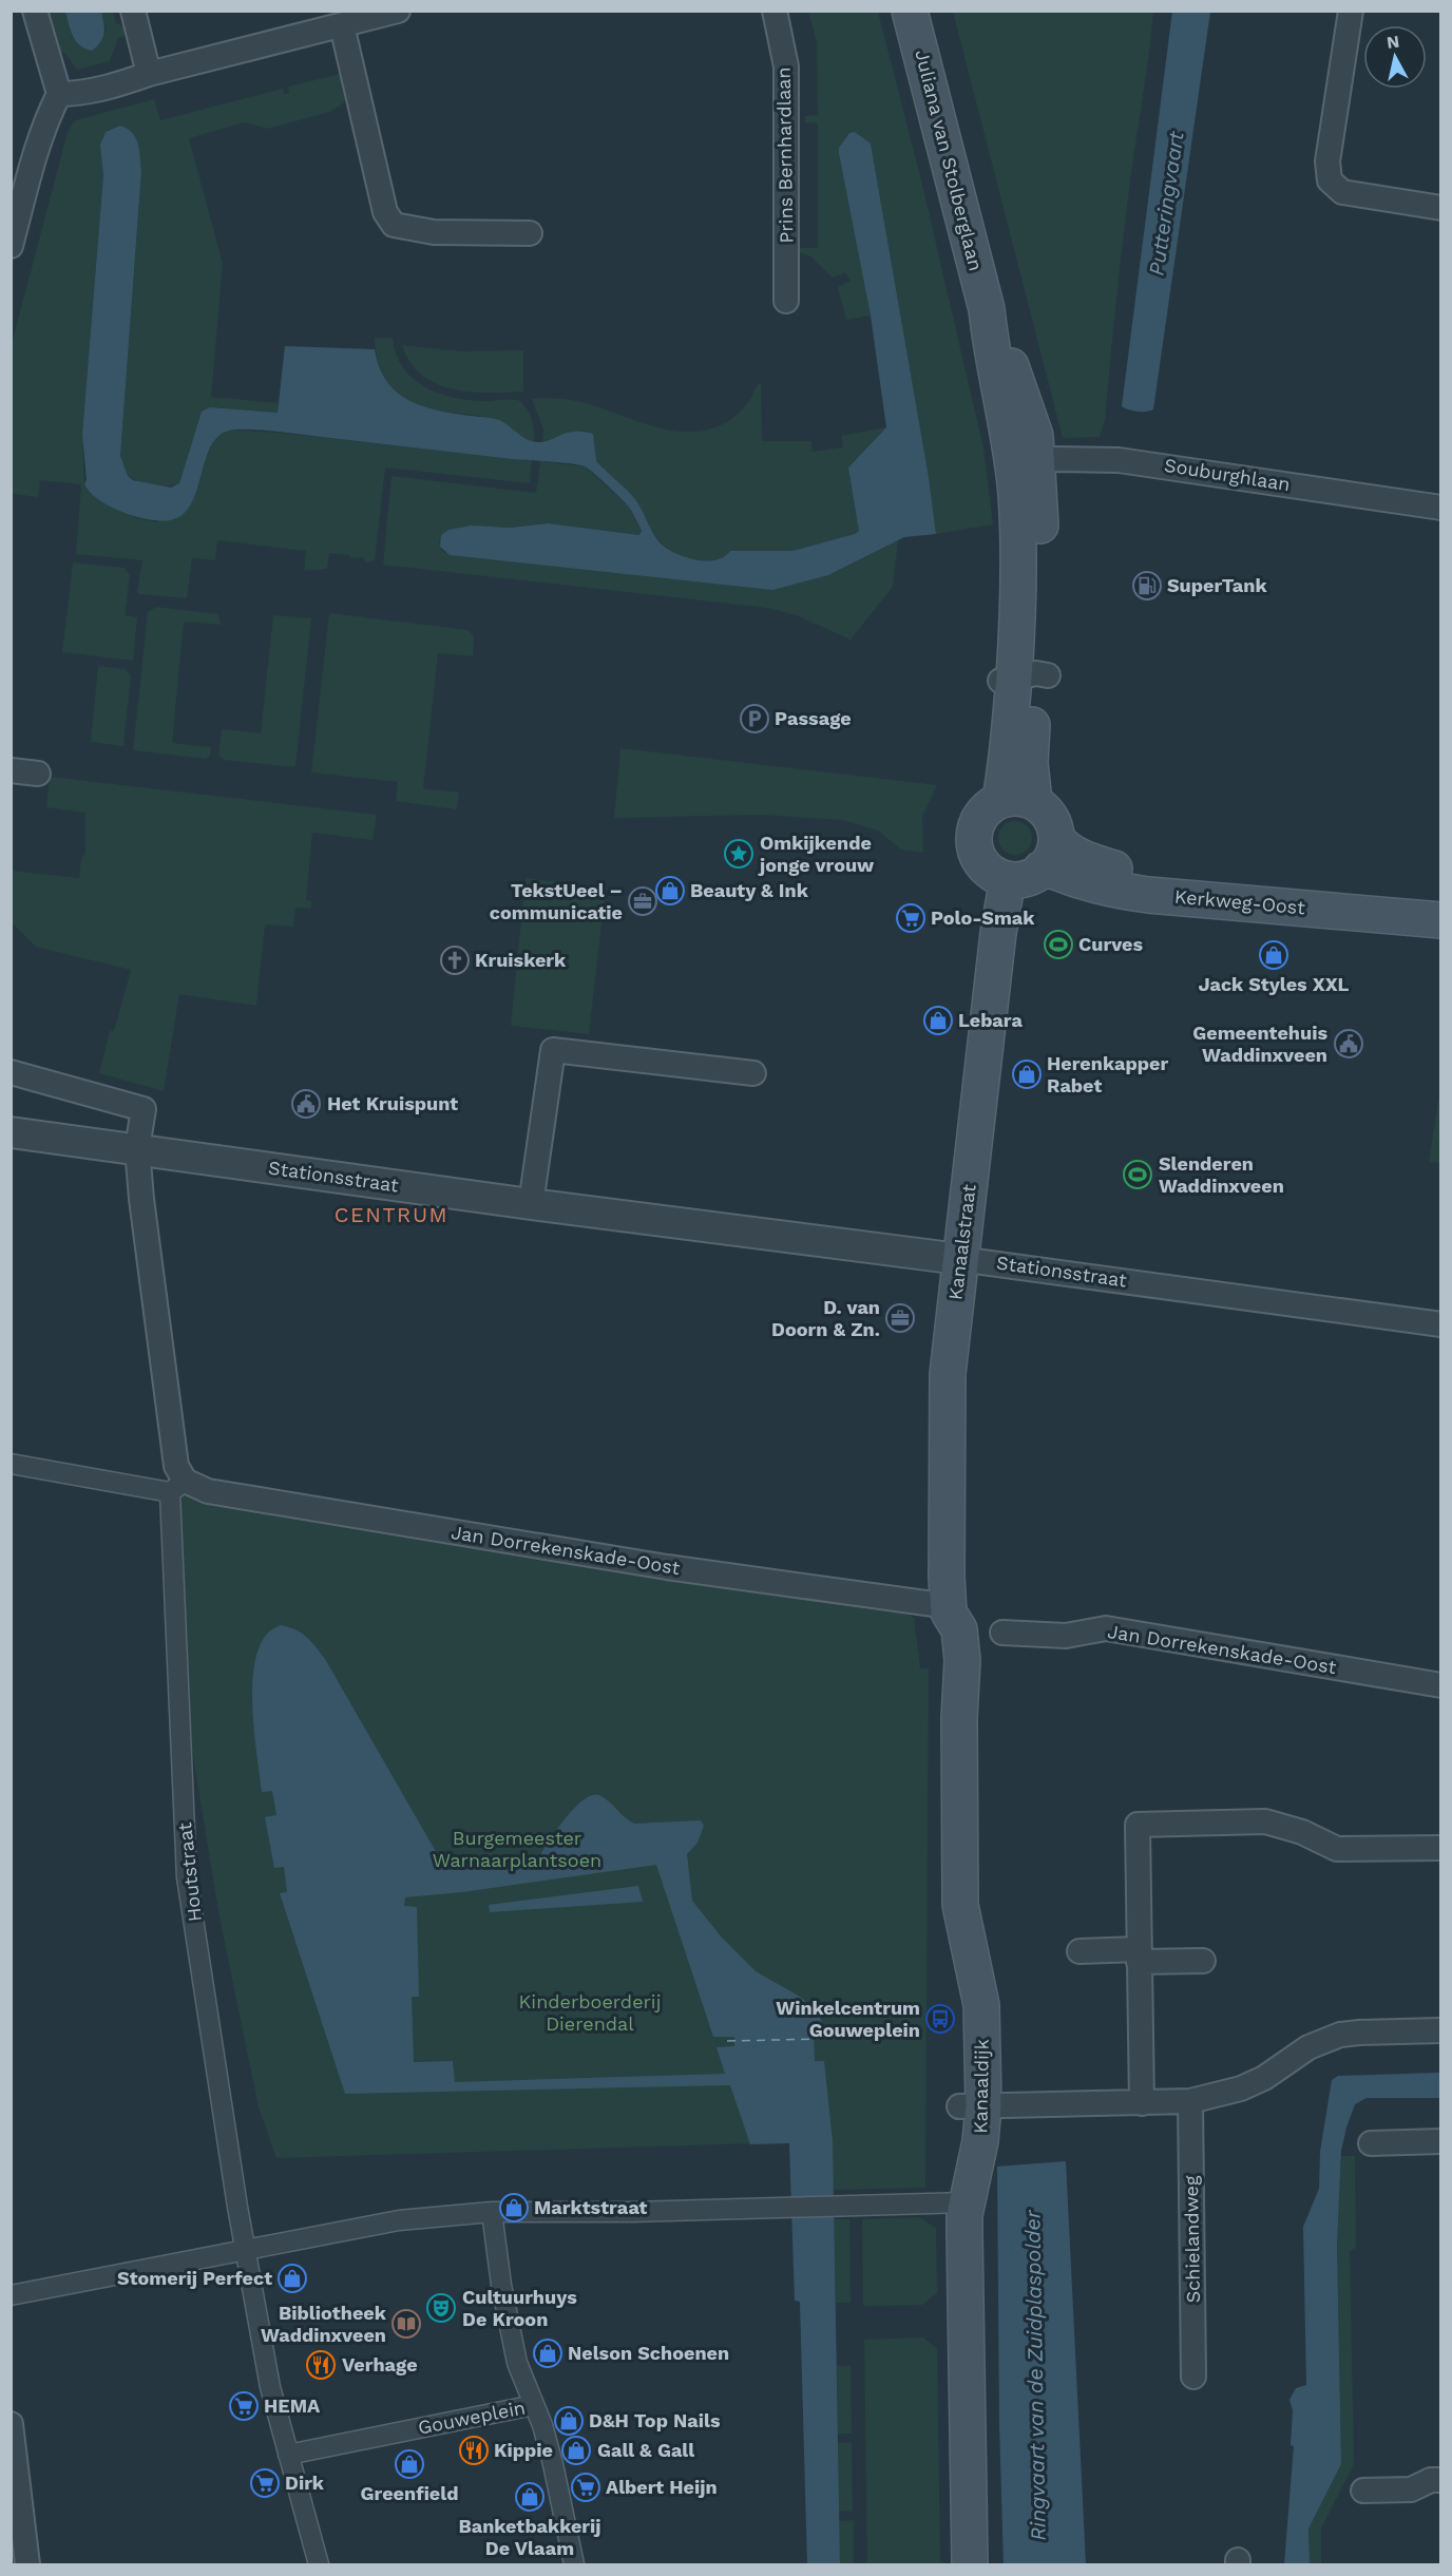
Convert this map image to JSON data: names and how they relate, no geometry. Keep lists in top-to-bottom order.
{
  "streets": {
    "main road": [
      "Juliana van Stolberglaan",
      "Kerkweg-Oost",
      "Kanaalstraat",
      "Kanaaldijk"
    ],
    "street": [
      "Prins Bernhardlaan",
      "Souburghlaan",
      "Stationsstraat",
      "Jan Dorrekenskade-Oost",
      "Houtstraat",
      "Schielandweg",
      "Gouweplein"
    ]
  },
  "crossings": [
    ["Juliana van Stolberglaan", "Souburghlaan"],
    ["Juliana van Stolberglaan", "Kerkweg-Oost"],
    ["Juliana van Stolberglaan", "Kanaalstraat"],
    ["Kerkweg-Oost", "Kanaalstraat"],
    ["Stationsstraat", "Kanaalstraat"],
    ["Kanaalstraat", "Jan Dorrekenskade-Oost"],
    ["Kanaalstraat", "Kanaaldijk"],
    ["Jan Dorrekenskade-Oost", "Houtstraat"],
    ["Jan Dorrekenskade-Oost", "Kanaaldijk"],
    ["Houtstraat", "Gouweplein"]
  ],
  "districts": ["CENTRUM"],
  "water": ["Putteringvaart", "Ringvaart van de Zuidplaspolder"],
  "parks": ["Burgemeester Warnaarplantsoen", "Kinderboerderij Dierendal"],
  "places": {
    "fuel station": ["SuperTank"],
    "parking": ["Passage"],
    "place": ["Omkijkende jonge vrouw"],
    "shop": [
      "Beauty & Ink",
      "Jack Styles XXL",
      "Lebara",
      "Herenkapper Rabet",
      "Marktstraat",
      "Stomerij Perfect",
      "Nelson Schoenen",
      "D&H Top Nails",
      "Gall & Gall",
      "Greenfield",
      "Banketbakkerij De Vlaam"
    ],
    "office": ["TekstUeel – communicatie", "D. van Doorn & Zn."],
    "supermarket": [
      "Polo-Smak",
      "HEMA",
      "Dirk",
      "Albert Heijn"
    ],
    "sports": ["Curves", "Slenderen Waddinxveen"],
    "church": ["Kruiskerk"],
    "public building": ["Gemeentehuis Waddinxveen", "Het Kruispunt"],
    "bus stop": ["Winkelcentrum Gouweplein"],
    "theatre": ["Cultuurhuys De Kroon"],
    "library": ["Bibliotheek Waddinxveen"],
    "restaurant": ["Verhage", "Kippie"]
  },
  "north": "top"
}
